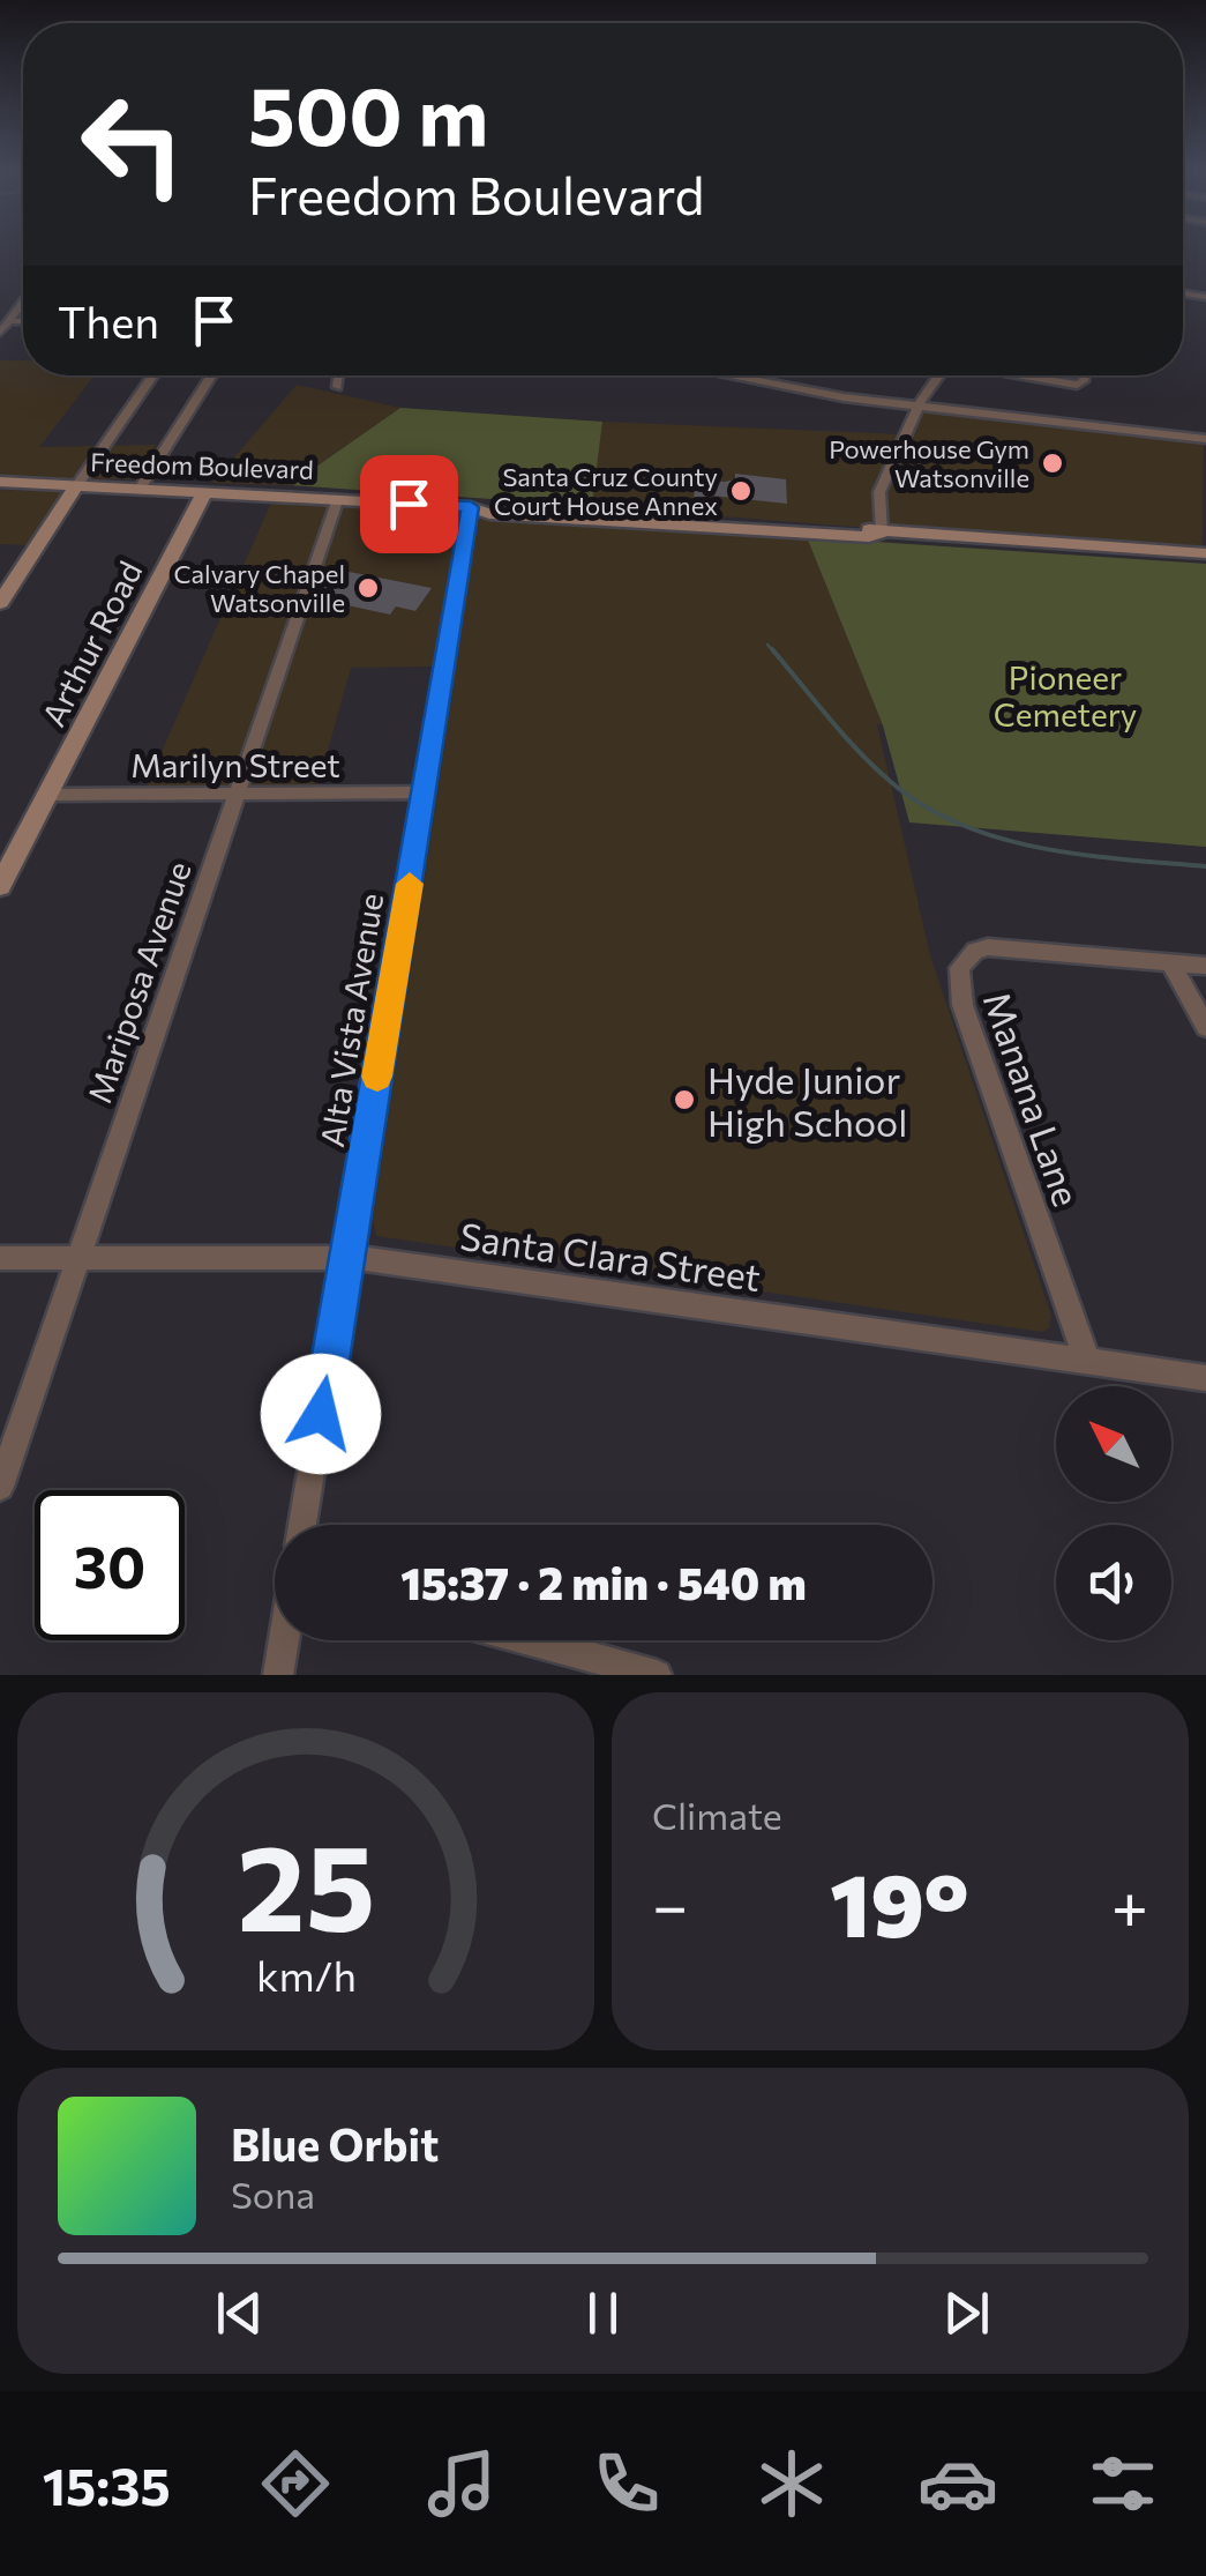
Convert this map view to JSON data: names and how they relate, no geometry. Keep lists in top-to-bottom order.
{
  "streets": {
    "main road": ["Freedom Boulevard", "Arthur Road"],
    "street": [
      "Marilyn Street",
      "Mariposa Avenue",
      "Alta Vista Avenue",
      "Manana Lane",
      "Santa Clara Street"
    ]
  },
  "crossings": [
    ["Freedom Boulevard", "Arthur Road"],
    ["Freedom Boulevard", "Mariposa Avenue"],
    ["Freedom Boulevard", "Alta Vista Avenue"],
    ["Arthur Road", "Marilyn Street"],
    ["Marilyn Street", "Mariposa Avenue"],
    ["Marilyn Street", "Alta Vista Avenue"],
    ["Mariposa Avenue", "Santa Clara Street"],
    ["Alta Vista Avenue", "Santa Clara Street"],
    ["Manana Lane", "Santa Clara Street"]
  ],
  "parks": ["Pioneer Cemetery"],
  "places": [
    "Powerhouse Gym Watsonville",
    "Santa Cruz County Court House Annex",
    "Calvary Chapel Watsonville",
    "Hyde Junior High School"
  ],
  "north": "top left",
  "page": {
    "turn": ["500 m", "Freedom Boulevard"],
    "then": "Then",
    "limit": "30",
    "trip": "15:37 · 2 min · 540 m",
    "tile": "Climate",
    "heat": ["−", "19°", "+"],
    "song": ["Blue Orbit", "Sona"],
    "tabs": "15:35",
    "gauge": ["25", "km/h"]
  }
}
